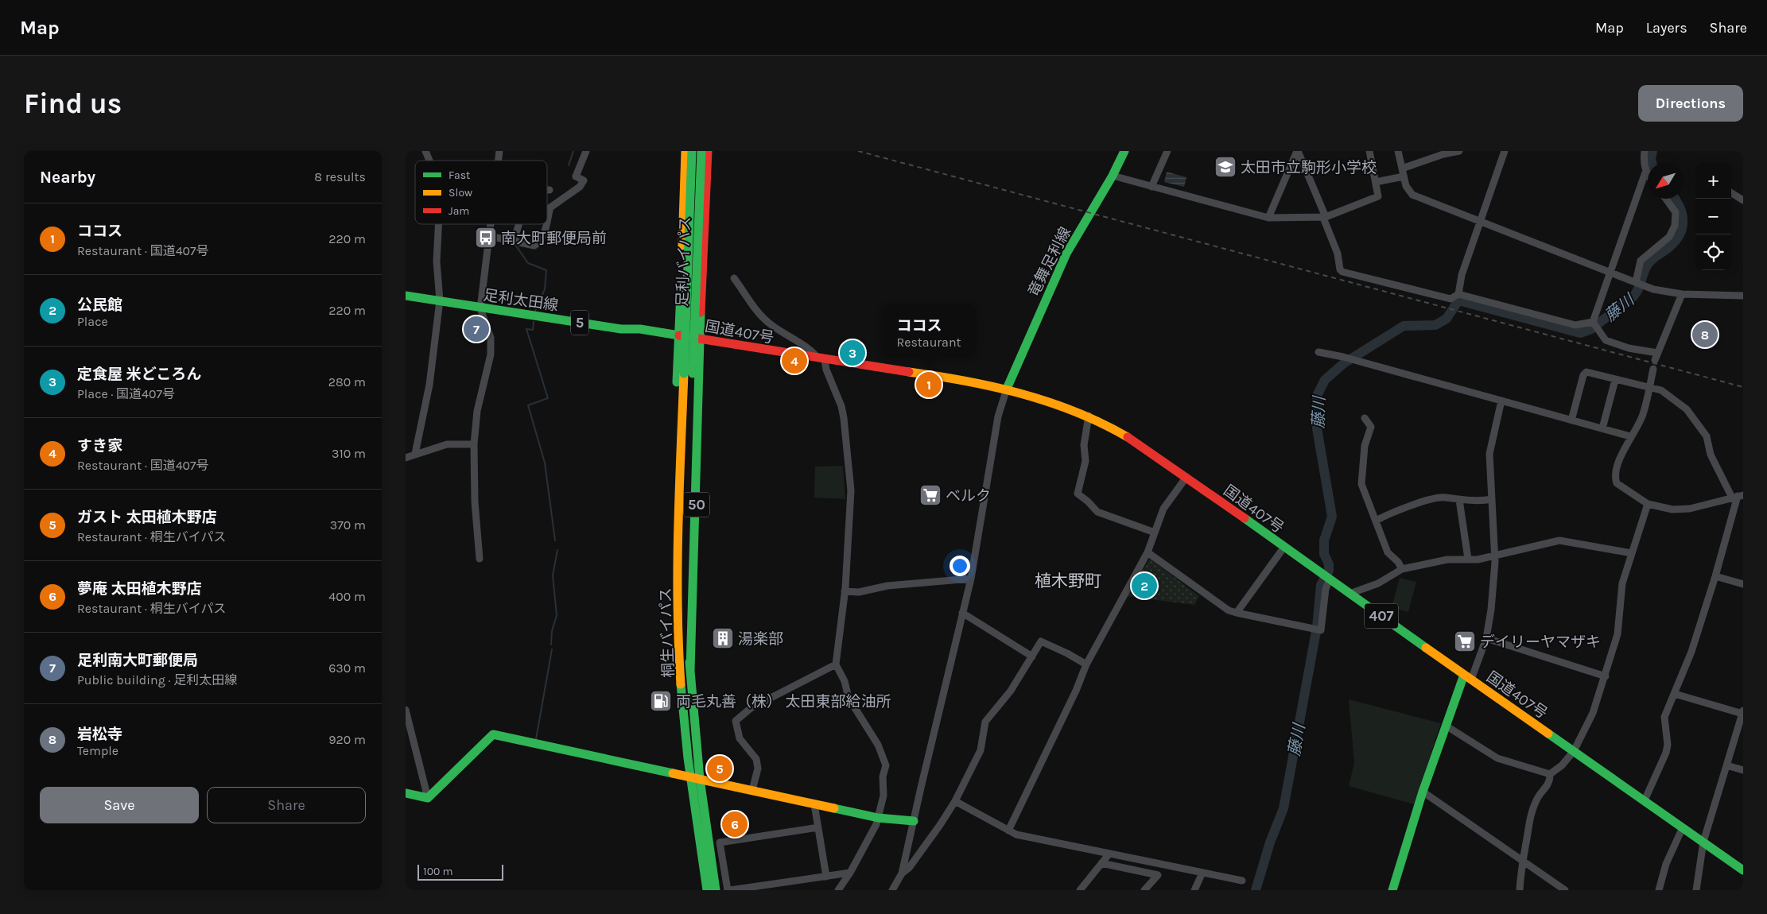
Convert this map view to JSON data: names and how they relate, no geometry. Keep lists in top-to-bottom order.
{
  "streets": {
    "main road": [
      "足利バイパス",
      "竜舞足利線",
      "足利太田線",
      "5",
      "国道407号",
      "50",
      "407",
      "桐生バイパス"
    ]
  },
  "crossings": [
    ["足利バイパス", "桐生バイパス"],
    ["竜舞足利線", "国道407号"],
    ["足利太田線", "国道407号"],
    ["足利太田線", "50"],
    ["国道407号", "50"],
    ["50", "桐生バイパス"]
  ],
  "districts": ["植木野町"],
  "water": ["藤川"],
  "places": {
    "school or university": ["太田市立駒形小学校"],
    "bus stop": ["南大町郵便局前"],
    "supermarket": ["ベルク", "デイリーヤマザキ"],
    "building": ["湯楽部"],
    "fuel station": ["両毛丸善（株） 太田東部給油所"]
  },
  "legend": ["Fast", "Slow", "Jam"],
  "scale_bar": "100 m",
  "north": "bottom left",
  "page": {
    "header": "Map",
    "nav": ["Map", "Layers", "Share"],
    "buttons": [
      "Directions",
      ["Save", "Share"]
    ],
    "title": "Find us",
    "heading": ["Nearby", "8 results"],
    "map_buttons": ["+", "−"],
    "list": [
      {
        "mark": "1",
        "name": "ココス",
        "note": "Restaurant · 国道407号",
        "value": "220 m"
      },
      {
        "mark": "2",
        "name": "公民館",
        "note": "Place",
        "value": "220 m"
      },
      {
        "mark": "3",
        "name": "定食屋 米どころん",
        "note": "Place · 国道407号",
        "value": "280 m"
      },
      {
        "mark": "4",
        "name": "すき家",
        "note": "Restaurant · 国道407号",
        "value": "310 m"
      },
      {
        "mark": "5",
        "name": "ガスト 太田植木野店",
        "note": "Restaurant · 桐生バイパス",
        "value": "370 m"
      },
      {
        "mark": "6",
        "name": "夢庵 太田植木野店",
        "note": "Restaurant · 桐生バイパス",
        "value": "400 m"
      },
      {
        "mark": "7",
        "name": "足利南大町郵便局",
        "note": "Public building · 足利太田線",
        "value": "630 m"
      },
      {
        "mark": "8",
        "name": "岩松寺",
        "note": "Temple",
        "value": "920 m"
      }
    ],
    "popup": ["ココス", "Restaurant"],
    "pins": [
      "7",
      "8",
      "3",
      "4",
      "1",
      "2",
      "5",
      "6"
    ],
    "scale": "100 m"
  }
}
